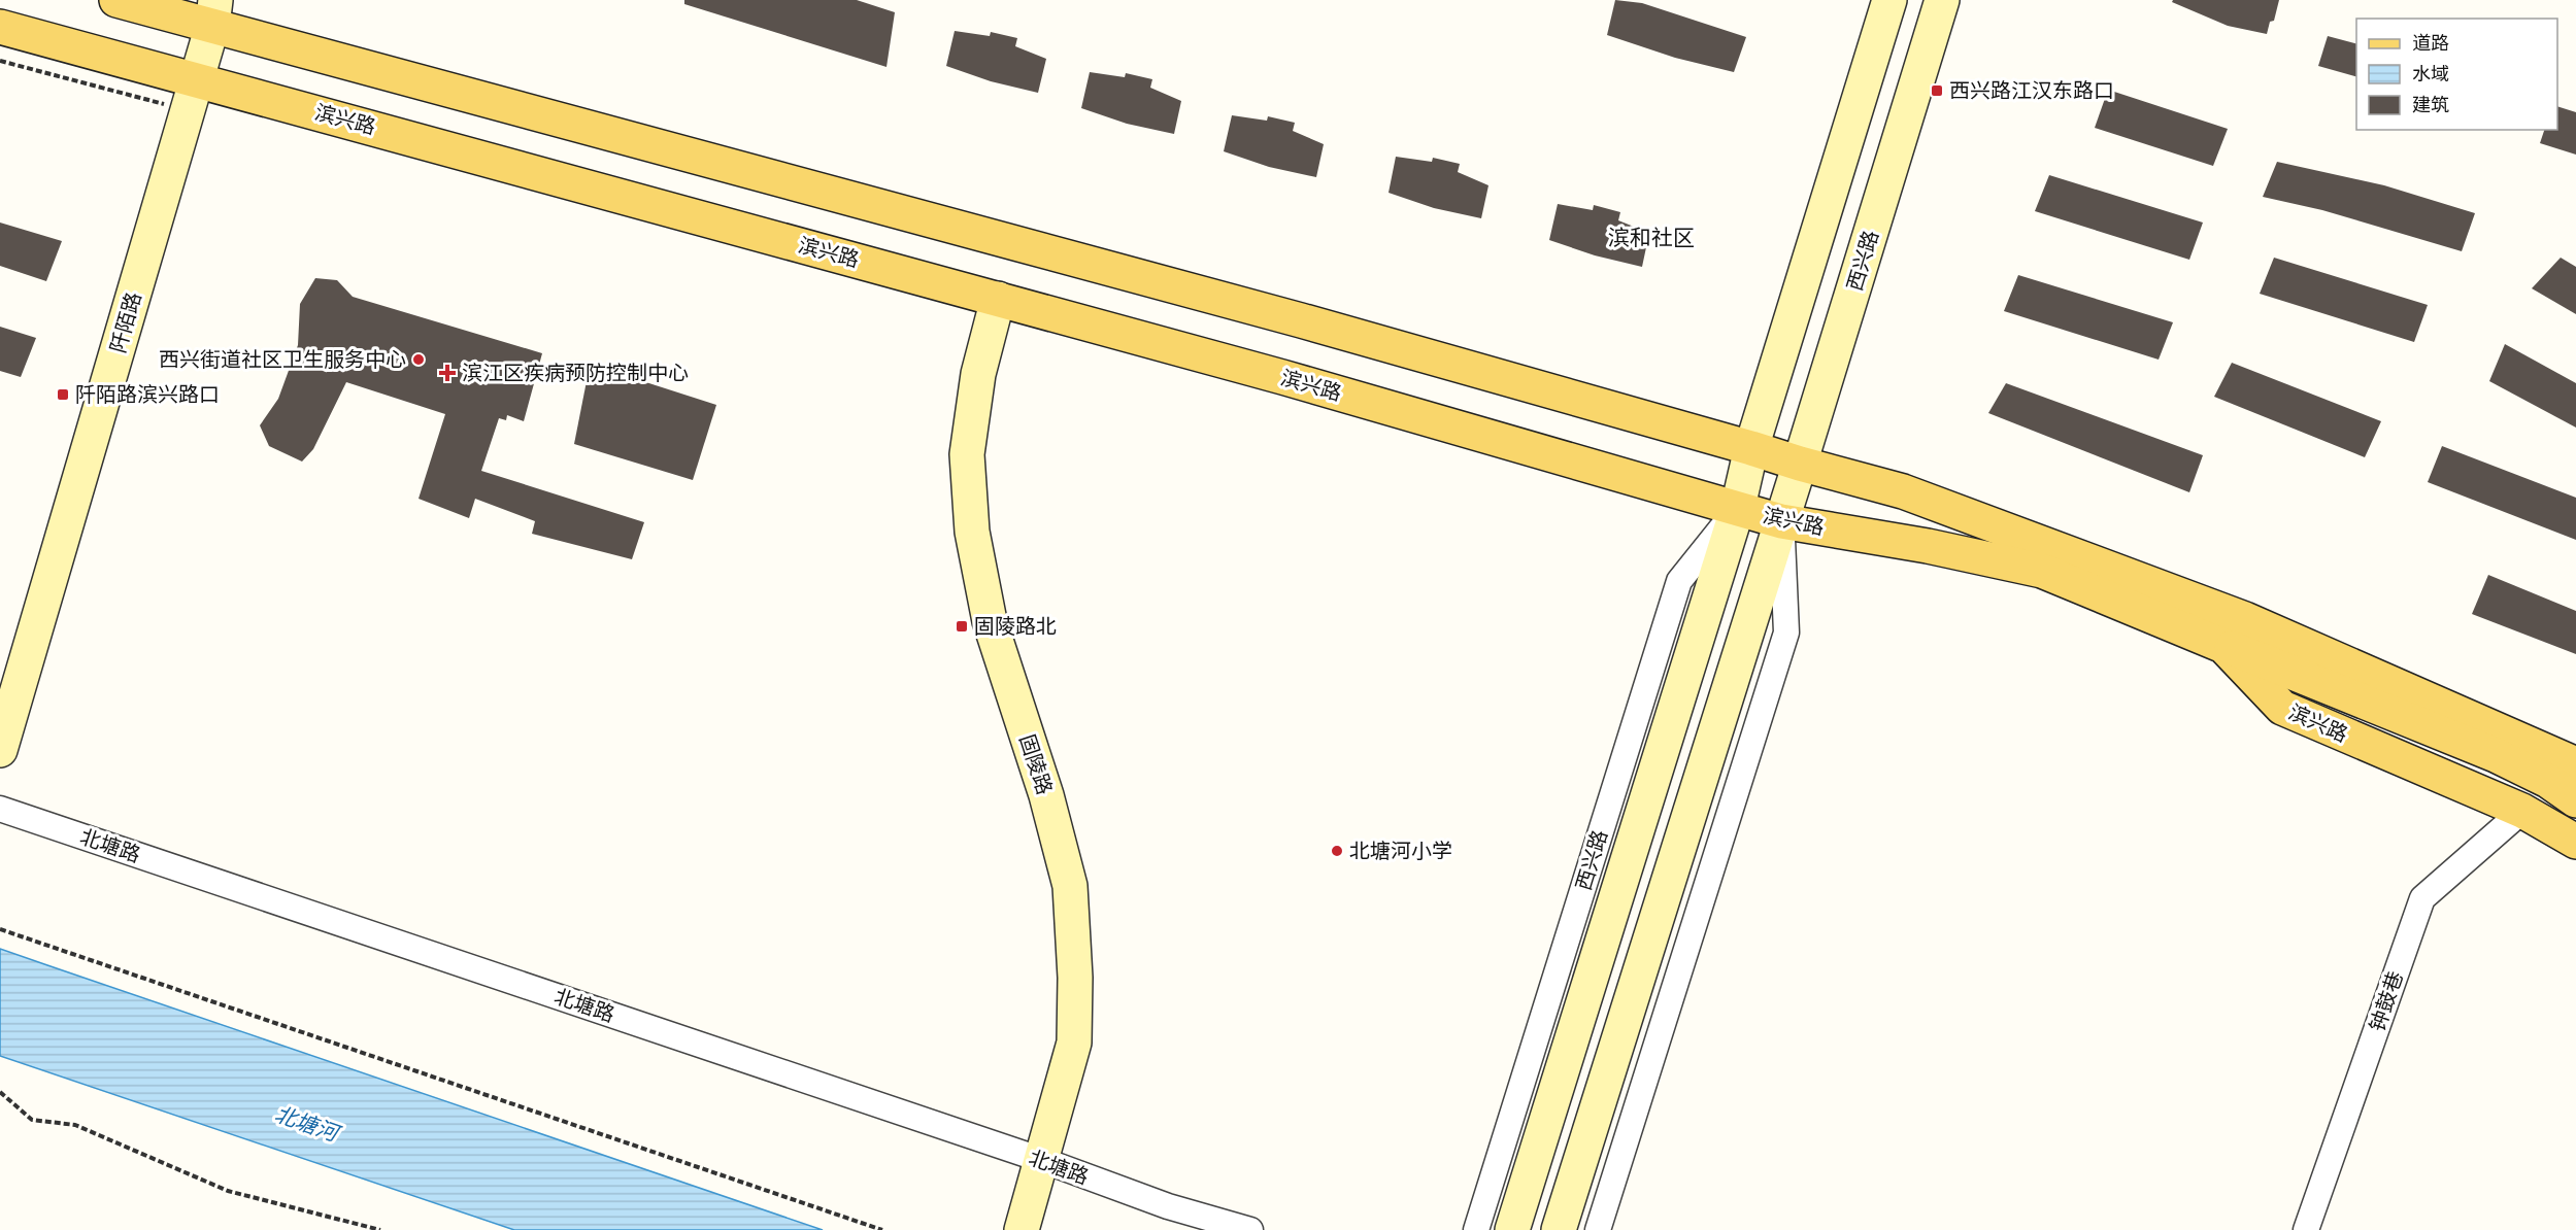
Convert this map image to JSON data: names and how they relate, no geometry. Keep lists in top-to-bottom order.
{
  "streets": {
    "main road": [
      "滨兴路",
      "西兴路",
      "阡陌路",
      "固陵路"
    ],
    "street": ["北塘路", "钟鼓巷"]
  },
  "crossings": [
    ["滨兴路", "西兴路"],
    ["滨兴路", "阡陌路"],
    ["滨兴路", "固陵路"],
    ["滨兴路", "钟鼓巷"],
    ["固陵路", "北塘路"]
  ],
  "districts": ["滨和社区"],
  "water": ["北塘河"],
  "places": {
    "transit": ["西兴路江汉东路口", "阡陌路滨兴路口", "固陵路北"],
    "other": ["西兴街道社区卫生服务中心", "北塘河小学"],
    "health": ["滨江区疾病预防控制中心"]
  },
  "legend": ["道路", "水域", "建筑"]
}
